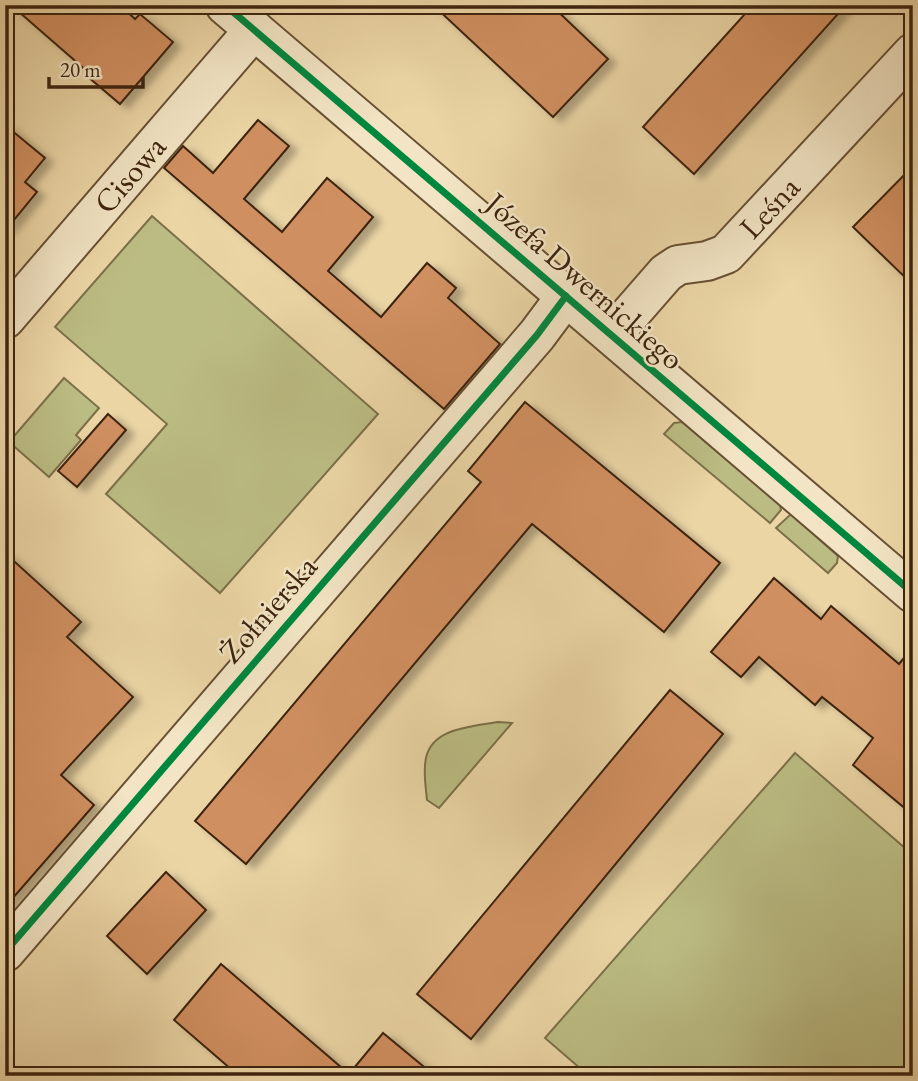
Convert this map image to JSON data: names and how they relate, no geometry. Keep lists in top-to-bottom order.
{
  "streets": {
    "street": [
      "Cisowa",
      "Leśna",
      "Józefa Dwernickiego",
      "Żołnierska"
    ]
  },
  "crossings": [
    ["Cisowa", "Józefa Dwernickiego"],
    ["Leśna", "Józefa Dwernickiego"],
    ["Józefa Dwernickiego", "Żołnierska"]
  ],
  "scale_bar": "20 m"
}
